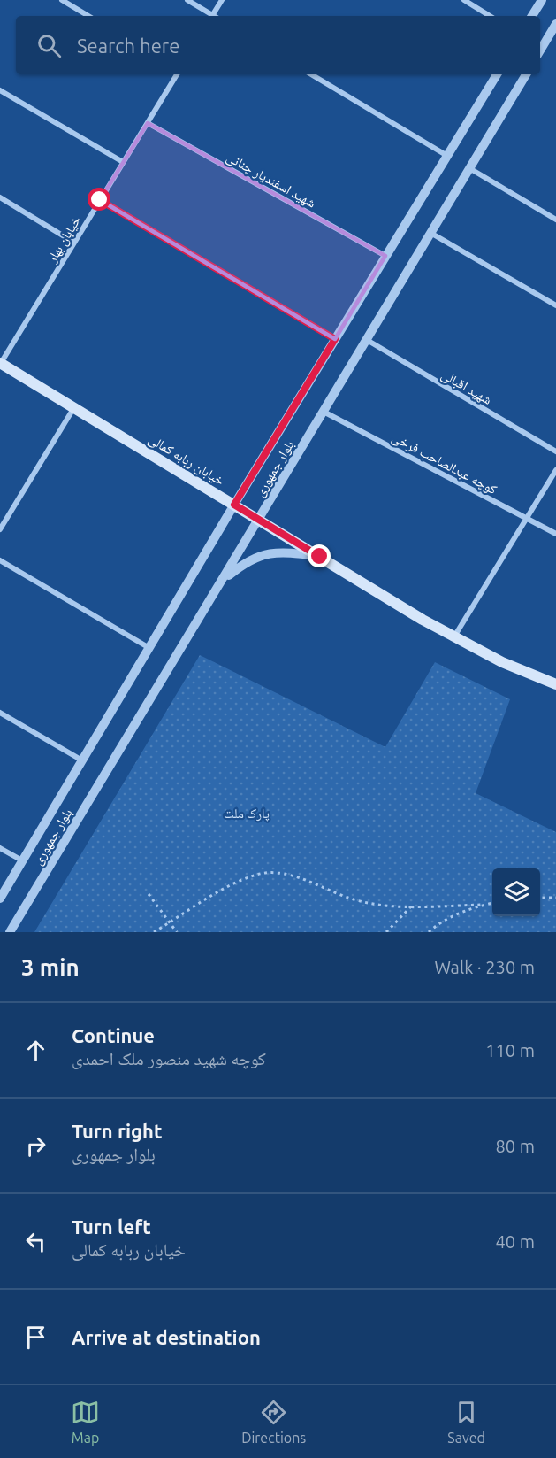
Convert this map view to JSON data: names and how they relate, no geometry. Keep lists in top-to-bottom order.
{
  "streets": {
    "main road": ["خیابان ربابه کمالی"],
    "street": [
      "شهید اسفندیار چنانی",
      "خیابان بهار",
      "شهید اقبالی",
      "کوچه عبدالصاحب فرخی",
      "بلوار جمهوری"
    ]
  },
  "crossings": [
    ["شهید اسفندیار چنانی", "خیابان بهار"],
    ["شهید اسفندیار چنانی", "بلوار جمهوری"],
    ["خیابان بهار", "خیابان ربابه کمالی"],
    ["شهید اقبالی", "بلوار جمهوری"],
    ["خیابان ربابه کمالی", "بلوار جمهوری"],
    ["کوچه عبدالصاحب فرخی", "بلوار جمهوری"]
  ],
  "parks": ["پارک ملت"],
  "page": {
    "search": "Search here",
    "heading": ["3 min", "Walk · 230 m"],
    "list": [
      ["Continue", "کوچه شهید منصور ملک احمدی", "110 m"],
      ["Turn right", "بلوار جمهوری", "80 m"],
      ["Turn left", "خیابان ربابه کمالی", "40 m"],
      "Arrive at destination"
    ],
    "nav": ["Map", "Directions", "Saved"]
  }
}
